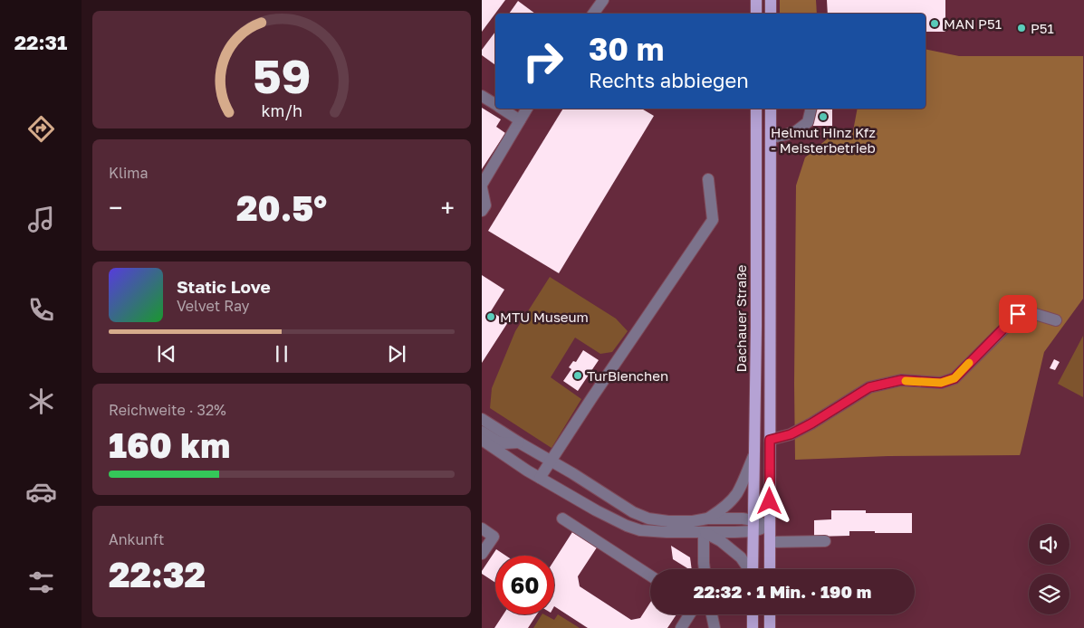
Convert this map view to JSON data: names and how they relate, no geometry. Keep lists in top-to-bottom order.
{
  "streets": {
    "main road": ["Dachauer Straße"]
  },
  "places": [
    "MAN P51",
    "P51",
    "Helmut Hinz Kfz - Meisterbetrieb",
    "MTU Museum",
    "TurBienchen"
  ],
  "page": {
    "tabs": "22:31",
    "turn": ["30 m", "Rechts abbiegen"],
    "tile": [
      "Klima",
      ["Reichweite · 32%", "160 km"],
      ["Ankunft", "22:32"]
    ],
    "heat": ["−", "20.5°", "+"],
    "song": ["Static Love", "Velvet Ray"],
    "limit": "60",
    "trip": "22:32 · 1 Min. · 190 m",
    "gauge": ["59", "km/h"]
  }
}
